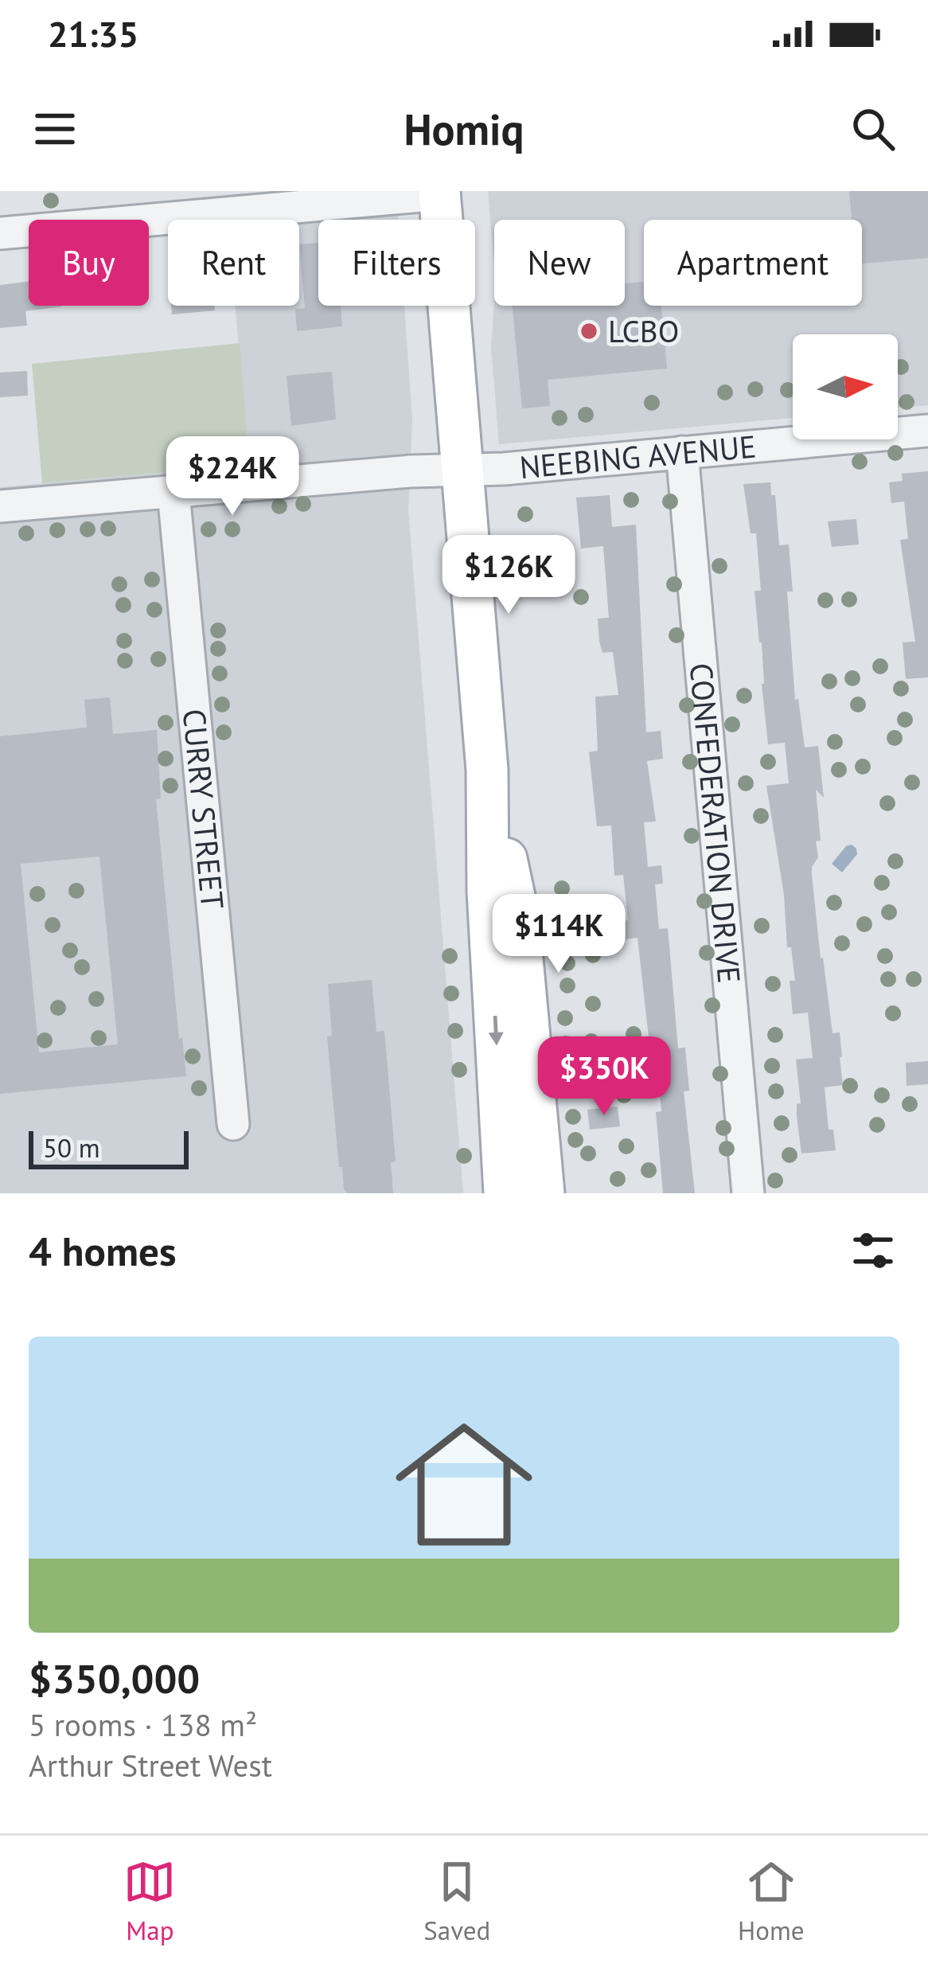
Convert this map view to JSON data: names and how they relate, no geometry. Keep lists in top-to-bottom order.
{
  "streets": {
    "street": ["NEEBING AVENUE", "CURRY STREET", "CONFEDERATION DRIVE"]
  },
  "crossings": [
    ["NEEBING AVENUE", "CURRY STREET"],
    ["NEEBING AVENUE", "CONFEDERATION DRIVE"]
  ],
  "places": ["LCBO"],
  "scale_bar": "50 m",
  "north": "right",
  "page": {
    "status": "21:35",
    "header": "Homiq",
    "chip": [
      "Buy",
      "Rent",
      "Filters",
      "New",
      "Apartment"
    ],
    "price": [
      "$224K",
      "$126K",
      "$114K",
      "$350K"
    ],
    "scale": "50 m",
    "heading": "4 homes",
    "list": [
      {
        "name": "$350,000",
        "note": "5 rooms · 138 m² · Arthur Street West"
      }
    ],
    "tabs": ["Map", "Saved", "Home"]
  }
}
